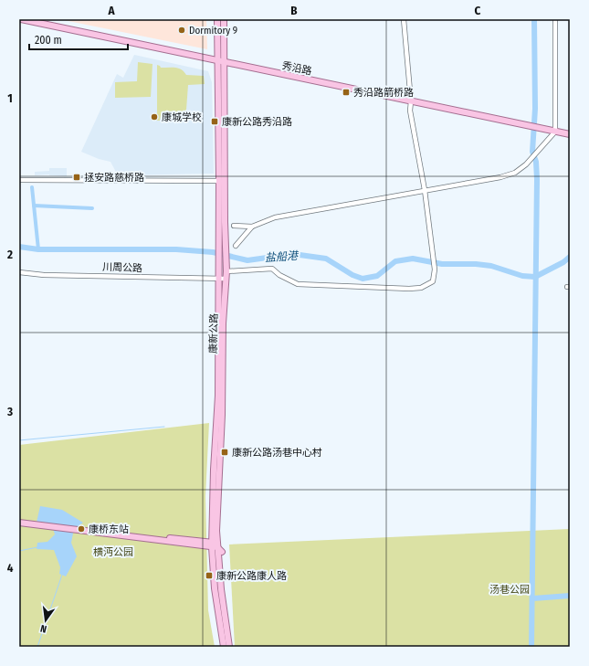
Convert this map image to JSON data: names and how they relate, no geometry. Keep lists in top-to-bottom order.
{
  "streets": {
    "main road": ["秀沿路", "康新公路"],
    "street": ["川周公路"]
  },
  "crossings": [
    ["秀沿路", "康新公路"],
    ["川周公路", "康新公路"]
  ],
  "water": ["盐船港"],
  "parks": ["横沔公园", "汤巷公园"],
  "places": {
    "other": ["Dormitory 9", "康城学校", "康桥东站"],
    "transit": [
      "秀沿路箭桥路",
      "康新公路秀沿路",
      "拯安路慈桥路",
      "康新公路汤巷中心村",
      "康新公路康人路"
    ]
  },
  "scale_bar": "200 m",
  "north": "bottom",
  "grid": {
    "columns": ["A", "B", "C"],
    "rows": [
      "1",
      "2",
      "3",
      "4"
    ]
  }
}
